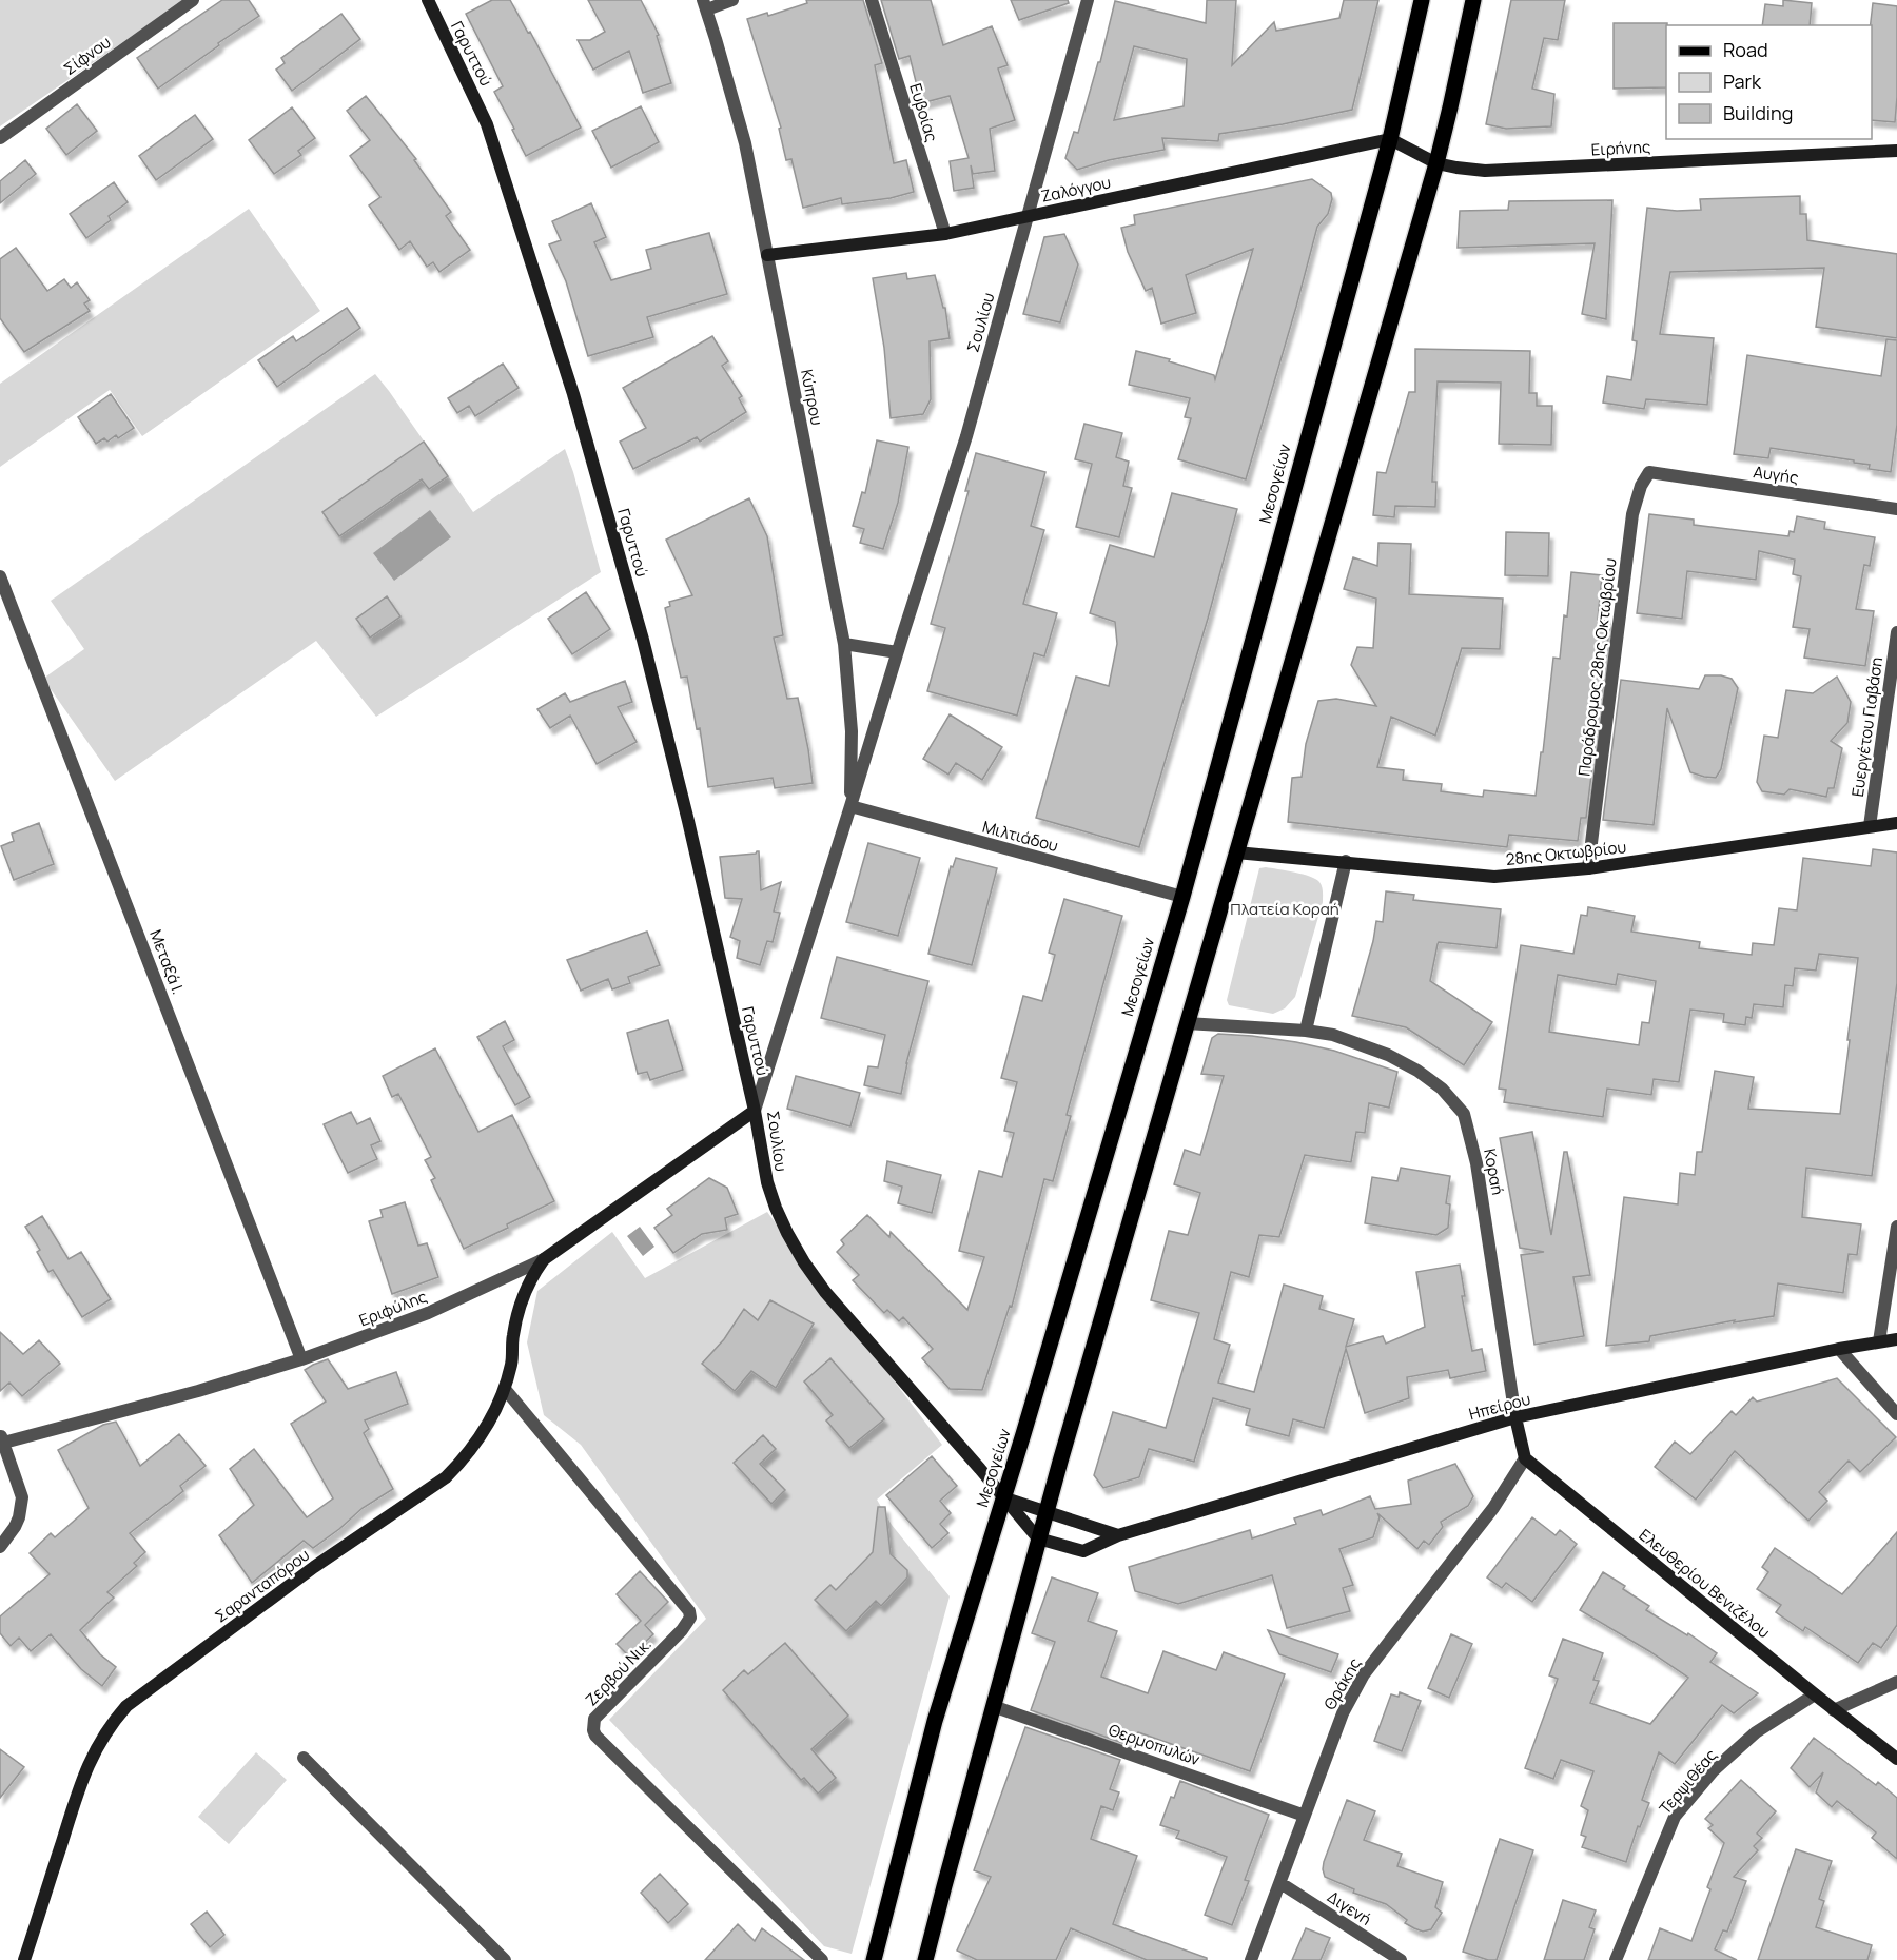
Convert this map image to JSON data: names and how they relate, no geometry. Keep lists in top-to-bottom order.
{
  "streets": {
    "main road": ["Μεσογείων"],
    "street": [
      "Γαρυττού",
      "Σίφνου",
      "Ευβοίας",
      "Ειρήνης",
      "Ζαλόγγου",
      "Σουλίου",
      "Κύπρου",
      "Αυγής",
      "Παράδρομος 28ης Οκτωβρίου",
      "Ευεργέτου Γιαβάση",
      "Μιλτιάδου",
      "28ης Οκτωβρίου",
      "Μεταξά Ι.",
      "Κοραή",
      "Εριφύλης",
      "Ηπείρου",
      "Ελευθερίου Βενιζέλου",
      "Σαρανταπόρου",
      "Ζερβού Νικ.",
      "Θράκης",
      "Θερμοπυλών",
      "Τερψιθέας",
      "Διγενή"
    ]
  },
  "crossings": [
    ["Γαρυττού", "Σουλίου"],
    ["Γαρυττού", "Εριφύλης"],
    ["Ευβοίας", "Ζαλόγγου"],
    ["Ειρήνης", "Ζαλόγγου"],
    ["Ειρήνης", "Μεσογείων"],
    ["Ζαλόγγου", "Σουλίου"],
    ["Ζαλόγγου", "Κύπρου"],
    ["Ζαλόγγου", "Μεσογείων"],
    ["Σουλίου", "Κύπρου"],
    ["Σουλίου", "Μεσογείων"],
    ["Σουλίου", "Μιλτιάδου"],
    ["Σουλίου", "Εριφύλης"],
    ["Κύπρου", "Μιλτιάδου"],
    ["Αυγής", "Παράδρομος 28ης Οκτωβρίου"],
    ["Μεσογείων", "Μιλτιάδου"],
    ["Παράδρομος 28ης Οκτωβρίου", "28ης Οκτωβρίου"],
    ["Ευεργέτου Γιαβάση", "28ης Οκτωβρίου"],
    ["Μεταξά Ι.", "Εριφύλης"],
    ["Κοραή", "Ηπείρου"],
    ["Εριφύλης", "Σαρανταπόρου"],
    ["Ελευθερίου Βενιζέλου", "Θράκης"],
    ["Ελευθερίου Βενιζέλου", "Τερψιθέας"],
    ["Σαρανταπόρου", "Ζερβού Νικ."],
    ["Θράκης", "Θερμοπυλών"],
    ["Θράκης", "Διγενή"]
  ],
  "parks": ["Πλατεία Κοραή"],
  "legend": ["Road", "Park", "Building"]
}
